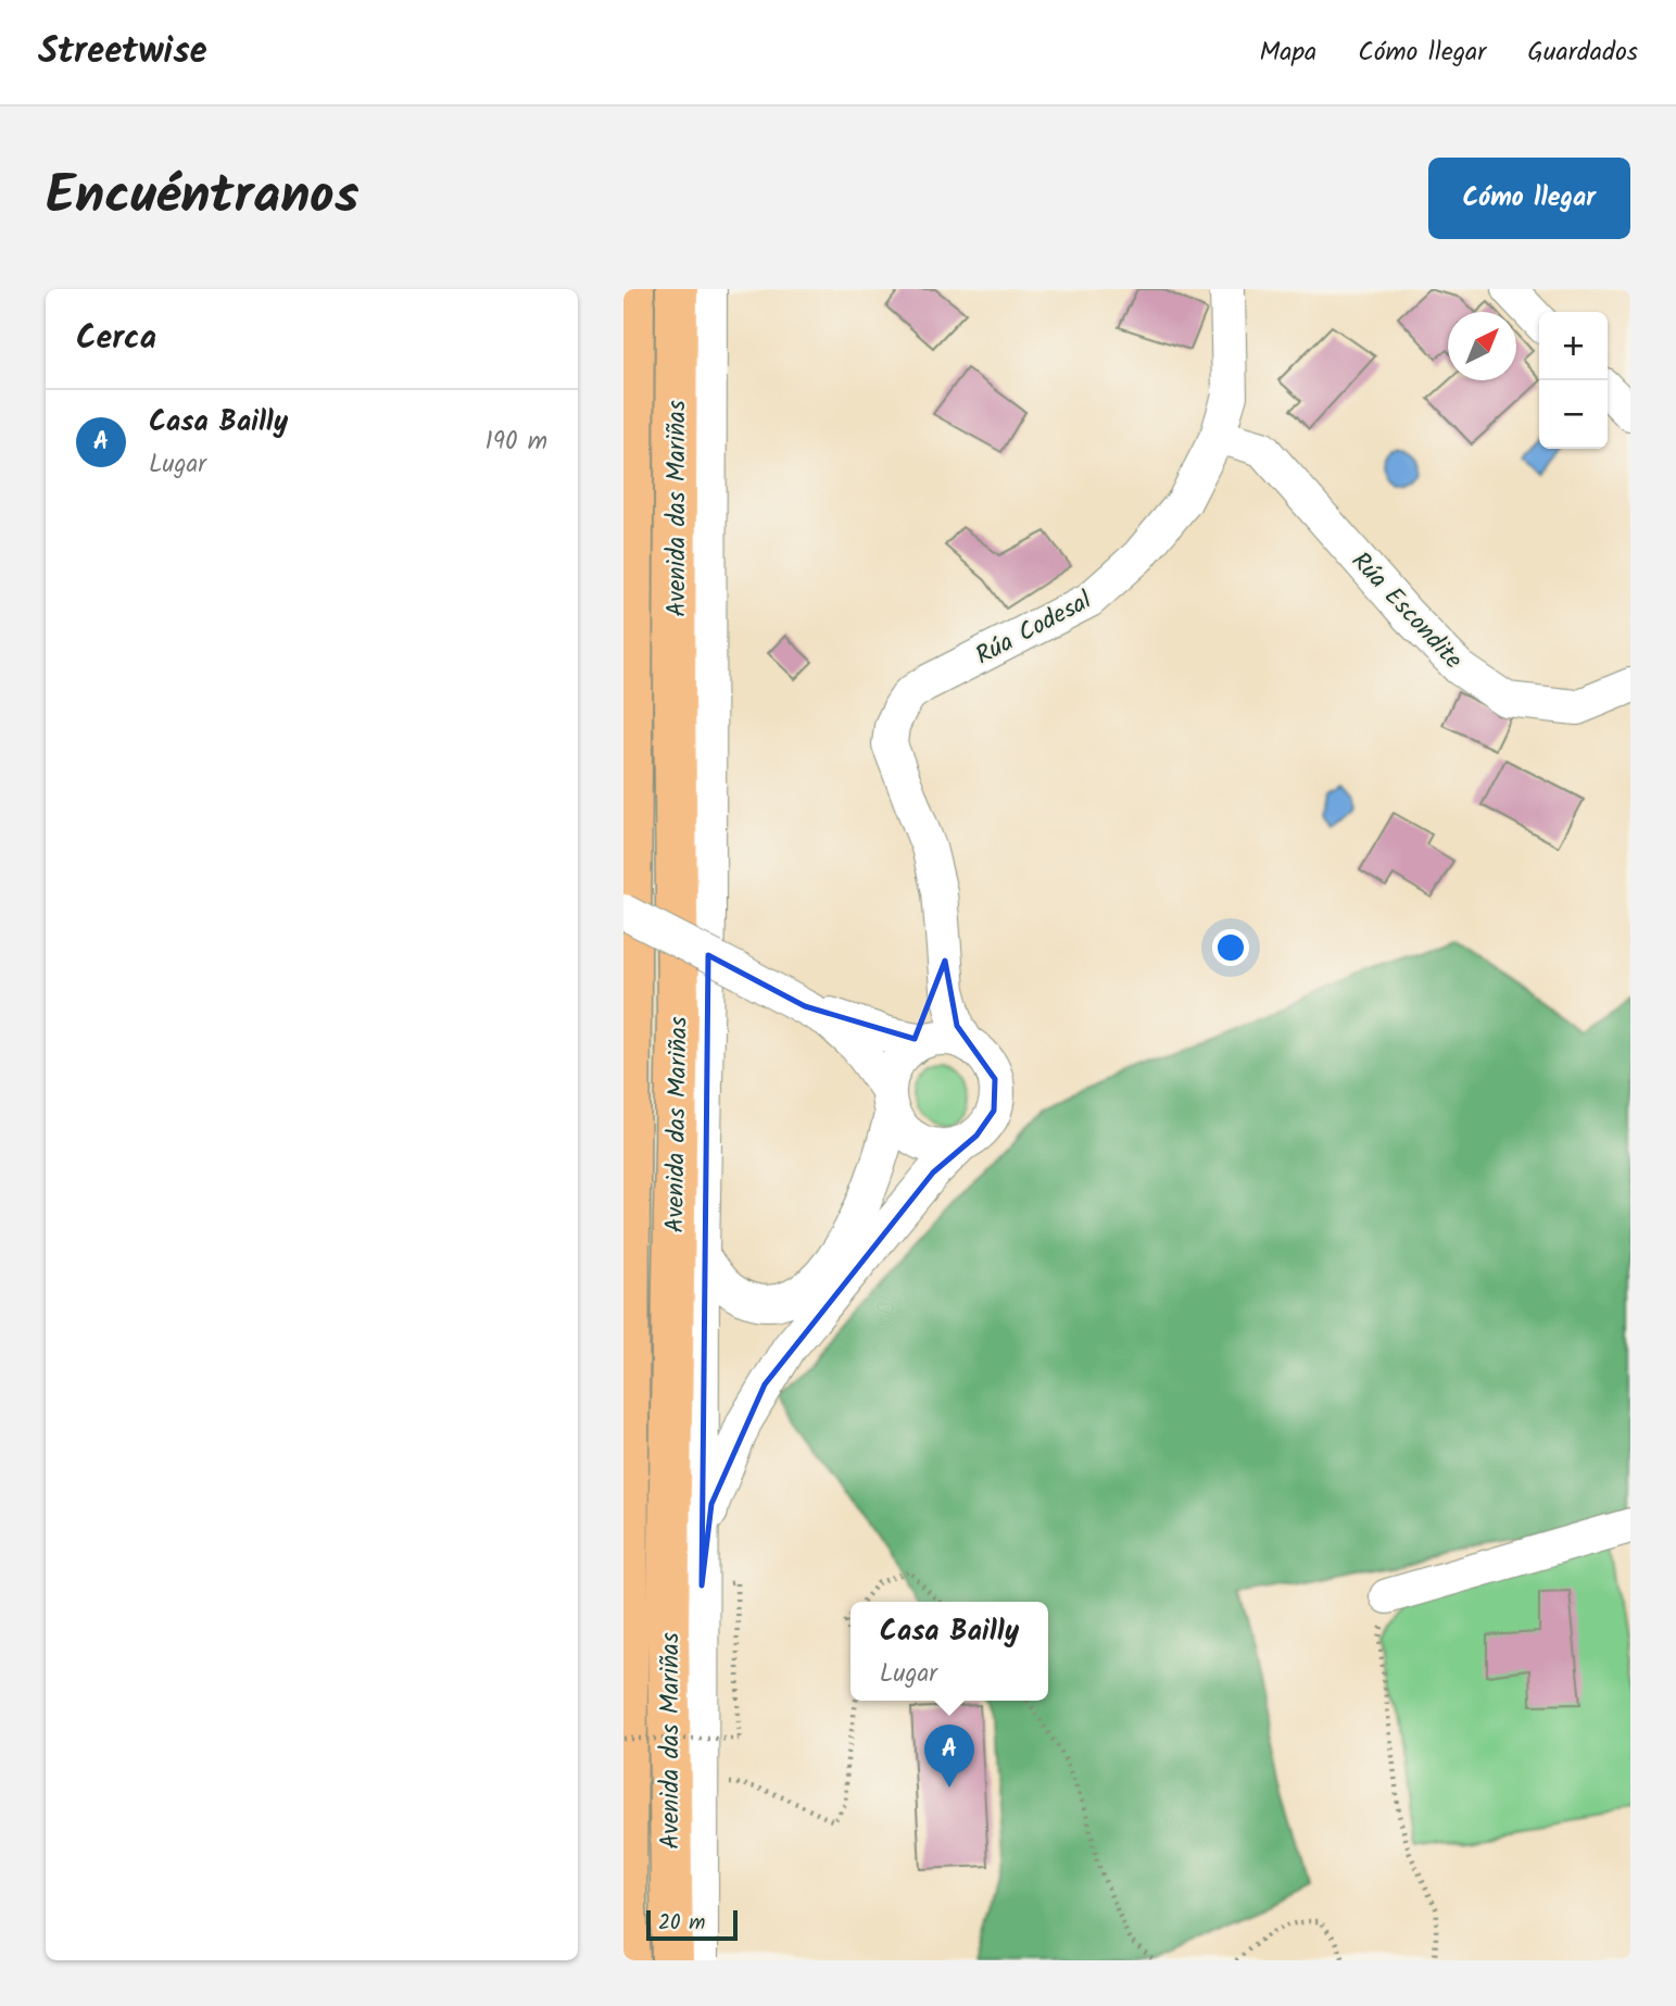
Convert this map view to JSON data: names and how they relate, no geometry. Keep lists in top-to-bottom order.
{
  "streets": {
    "highway": ["Avenida das Mariñas"],
    "street": ["Rúa Escondite", "Rúa Codesal"]
  },
  "crossings": [
    ["Rúa Escondite", "Rúa Codesal"]
  ],
  "scale_bar": "20 m",
  "north": "top right",
  "page": {
    "header": "Streetwise",
    "nav": ["Mapa", "Cómo llegar", "Guardados"],
    "title": "Encuéntranos",
    "buttons": "Cómo llegar",
    "heading": "Cerca",
    "map_buttons": ["+", "−"],
    "list": [
      {
        "mark": "A",
        "name": "Casa Bailly",
        "note": "Lugar",
        "value": "190 m"
      }
    ],
    "popup": ["Casa Bailly", "Lugar"],
    "pins": "A",
    "scale": "20 m"
  }
}
